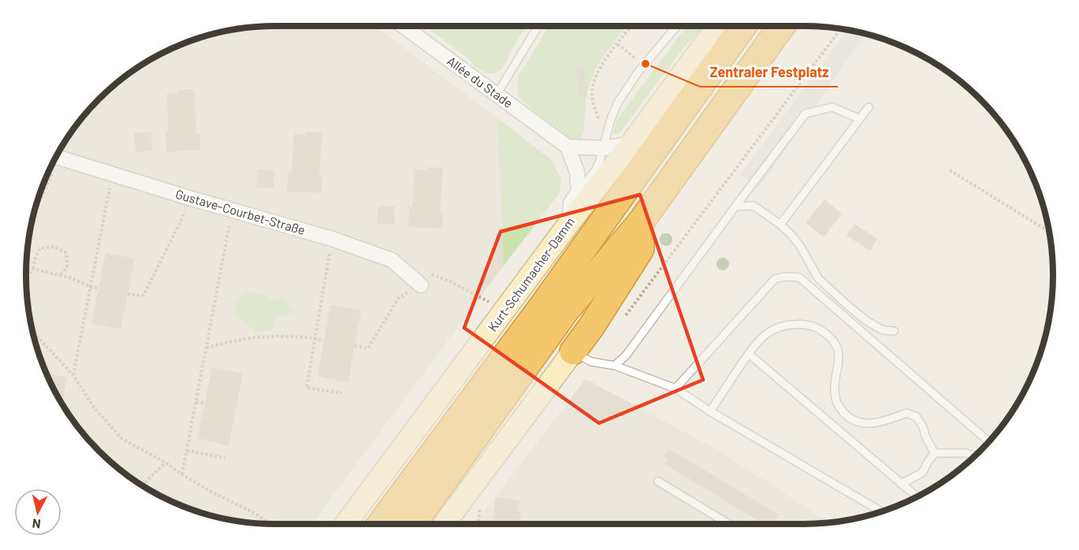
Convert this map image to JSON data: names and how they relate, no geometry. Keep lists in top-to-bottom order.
{
  "streets": {
    "main road": ["Kurt-Schumacher-Damm"],
    "street": ["Allée du Stade", "Gustave-Courbet-Straße"]
  },
  "places": ["Zentraler Festplatz"],
  "north": "bottom"
}
